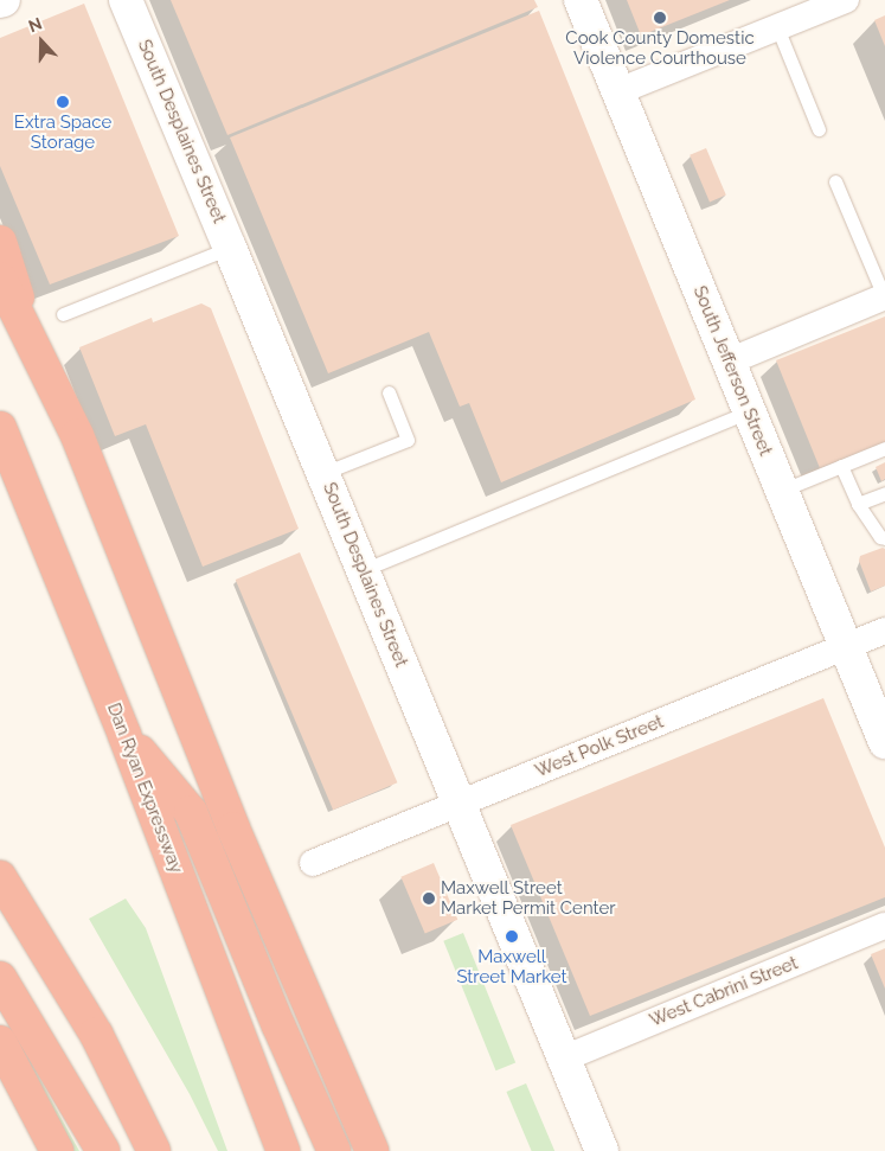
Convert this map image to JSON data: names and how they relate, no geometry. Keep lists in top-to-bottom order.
{
  "streets": {
    "highway": ["Dan Ryan Expressway"],
    "main road": ["South Desplaines Street", "South Jefferson Street"],
    "street": ["West Polk Street", "West Cabrini Street"]
  },
  "crossings": [
    ["South Desplaines Street", "West Polk Street"],
    ["South Desplaines Street", "West Cabrini Street"],
    ["South Jefferson Street", "West Polk Street"]
  ],
  "places": [
    "Cook County Domestic Violence Courthouse",
    "Extra Space Storage",
    "Maxwell Street Market Permit Center",
    "Maxwell Street Market"
  ],
  "north": "top"
}
